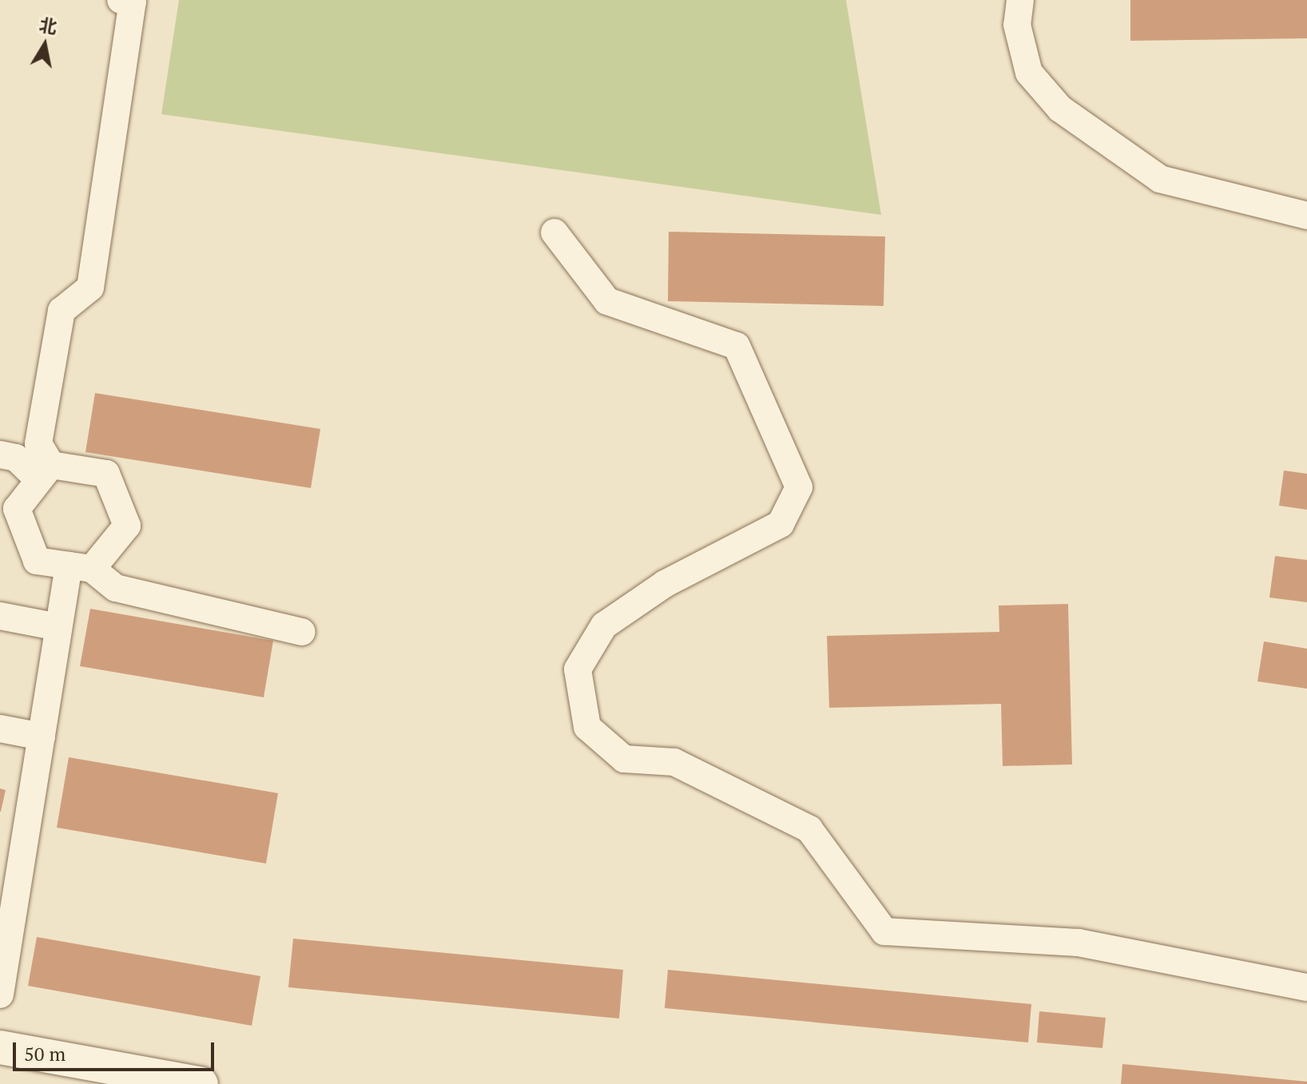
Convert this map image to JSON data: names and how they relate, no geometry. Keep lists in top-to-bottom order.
{
  "scale_bar": "50 m",
  "north": "top"
}
